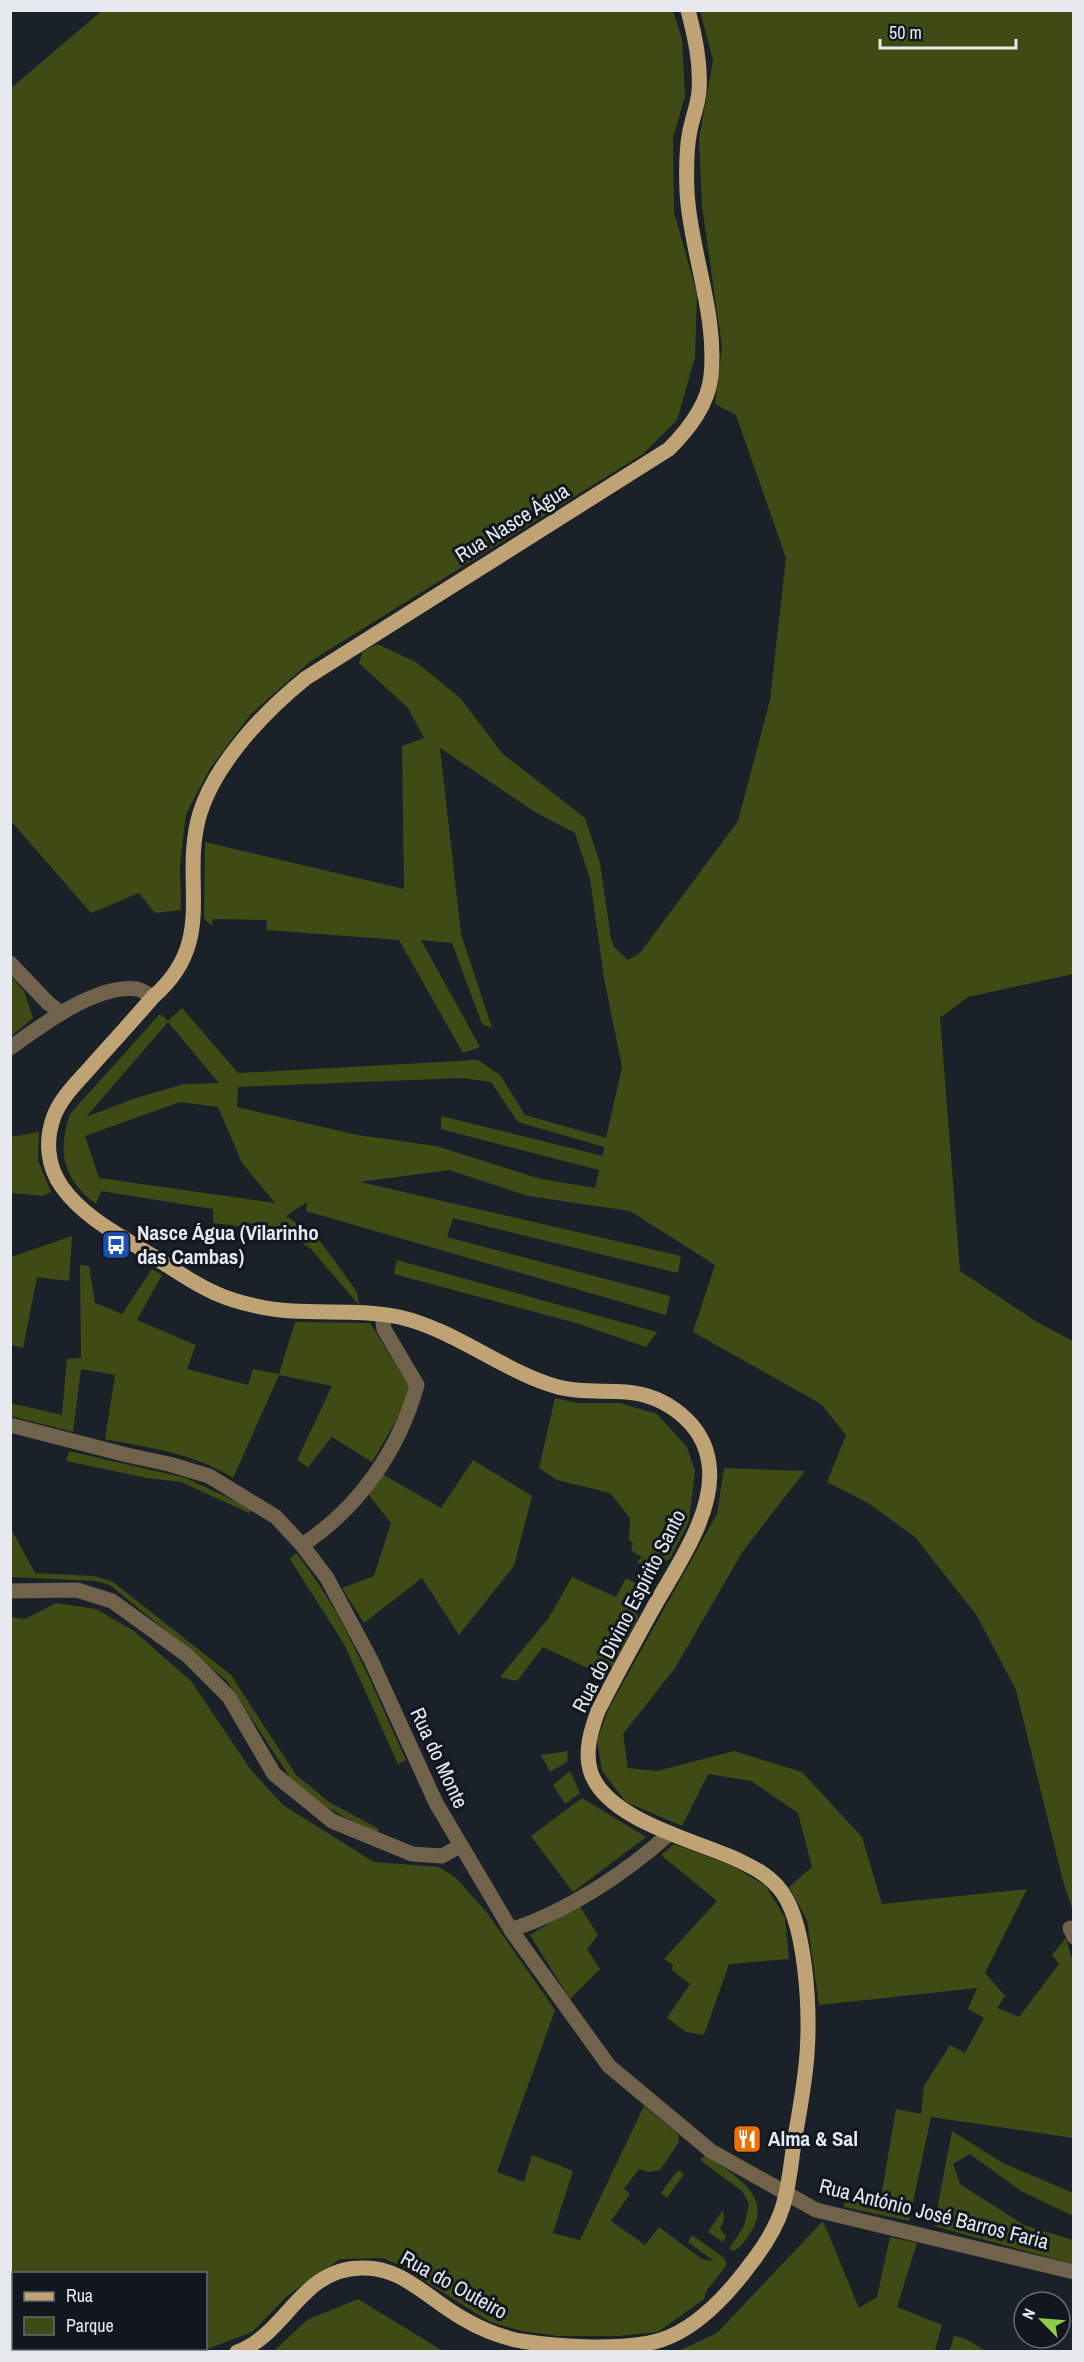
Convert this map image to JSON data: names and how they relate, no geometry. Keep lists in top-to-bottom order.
{
  "streets": {
    "main road": ["Rua Nasce Água", "Rua do Divino Espírito Santo", "Rua do Outeiro"],
    "street": ["Rua do Monte", "Rua António José Barros Faria"]
  },
  "crossings": [
    ["Rua Nasce Água", "Rua do Divino Espírito Santo"],
    ["Rua do Divino Espírito Santo", "Rua do Monte"],
    ["Rua do Divino Espírito Santo", "Rua António José Barros Faria"],
    ["Rua do Divino Espírito Santo", "Rua do Outeiro"],
    ["Rua do Monte", "Rua António José Barros Faria"],
    ["Rua do Monte", "Rua do Outeiro"],
    ["Rua António José Barros Faria", "Rua do Outeiro"]
  ],
  "places": {
    "bus stop": ["Nasce Água (Vilarinho das Cambas)"],
    "restaurant": ["Alma & Sal"]
  },
  "legend": ["Rua", "Parque"],
  "scale_bar": "50 m",
  "north": "top left"
}
